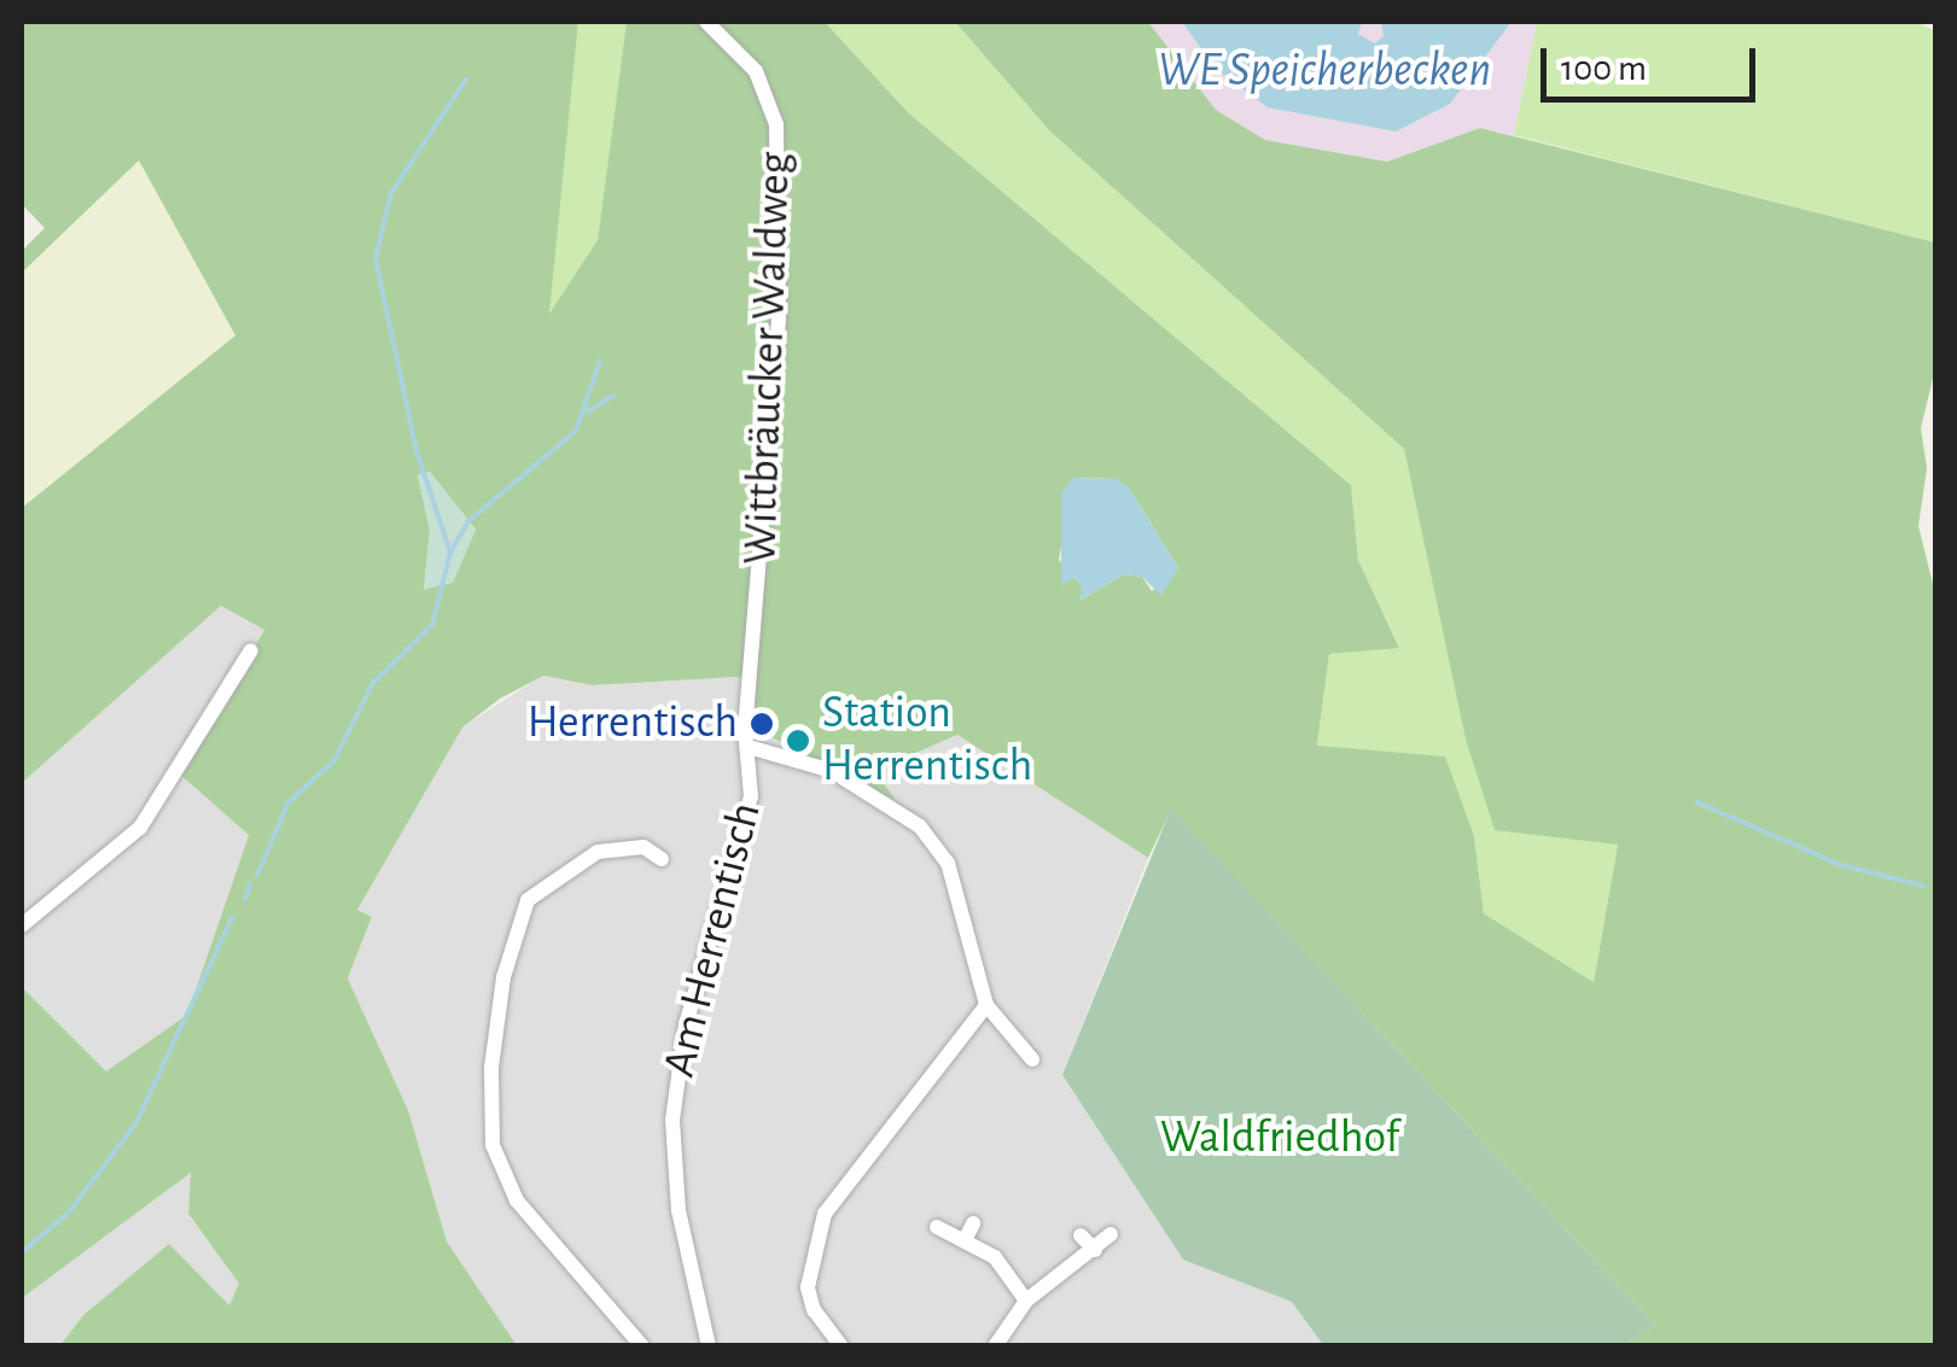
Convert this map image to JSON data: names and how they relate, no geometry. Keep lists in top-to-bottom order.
{
  "streets": {
    "street": ["Wittbräucker Waldweg", "Am Herrentisch"]
  },
  "crossings": [
    ["Wittbräucker Waldweg", "Am Herrentisch"]
  ],
  "water": ["WE Speicherbecken"],
  "parks": ["Waldfriedhof"],
  "places": ["Herrentisch", "Station Herrentisch"],
  "scale_bar": "100 m"
}
